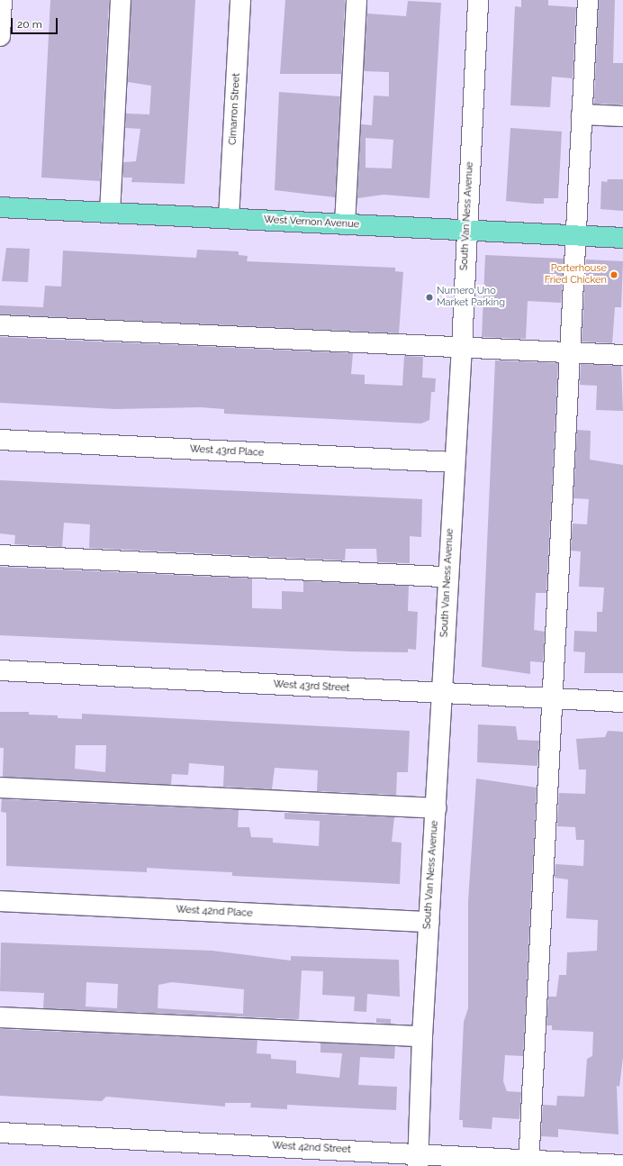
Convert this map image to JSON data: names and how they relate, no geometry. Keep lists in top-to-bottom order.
{
  "streets": {
    "main road": ["West Vernon Avenue"],
    "street": [
      "Cimarron Street",
      "South Van Ness Avenue",
      "West 43rd Place",
      "West 43rd Street",
      "West 42nd Place",
      "West 42nd Street"
    ]
  },
  "crossings": [
    ["Cimarron Street", "West Vernon Avenue"],
    ["South Van Ness Avenue", "West Vernon Avenue"],
    ["South Van Ness Avenue", "West 43rd Place"],
    ["South Van Ness Avenue", "West 43rd Street"],
    ["South Van Ness Avenue", "West 42nd Place"],
    ["South Van Ness Avenue", "West 42nd Street"]
  ],
  "places": ["Porterhouse Fried Chicken", "Numero Uno Market Parking"],
  "scale_bar": "20 m"
}
